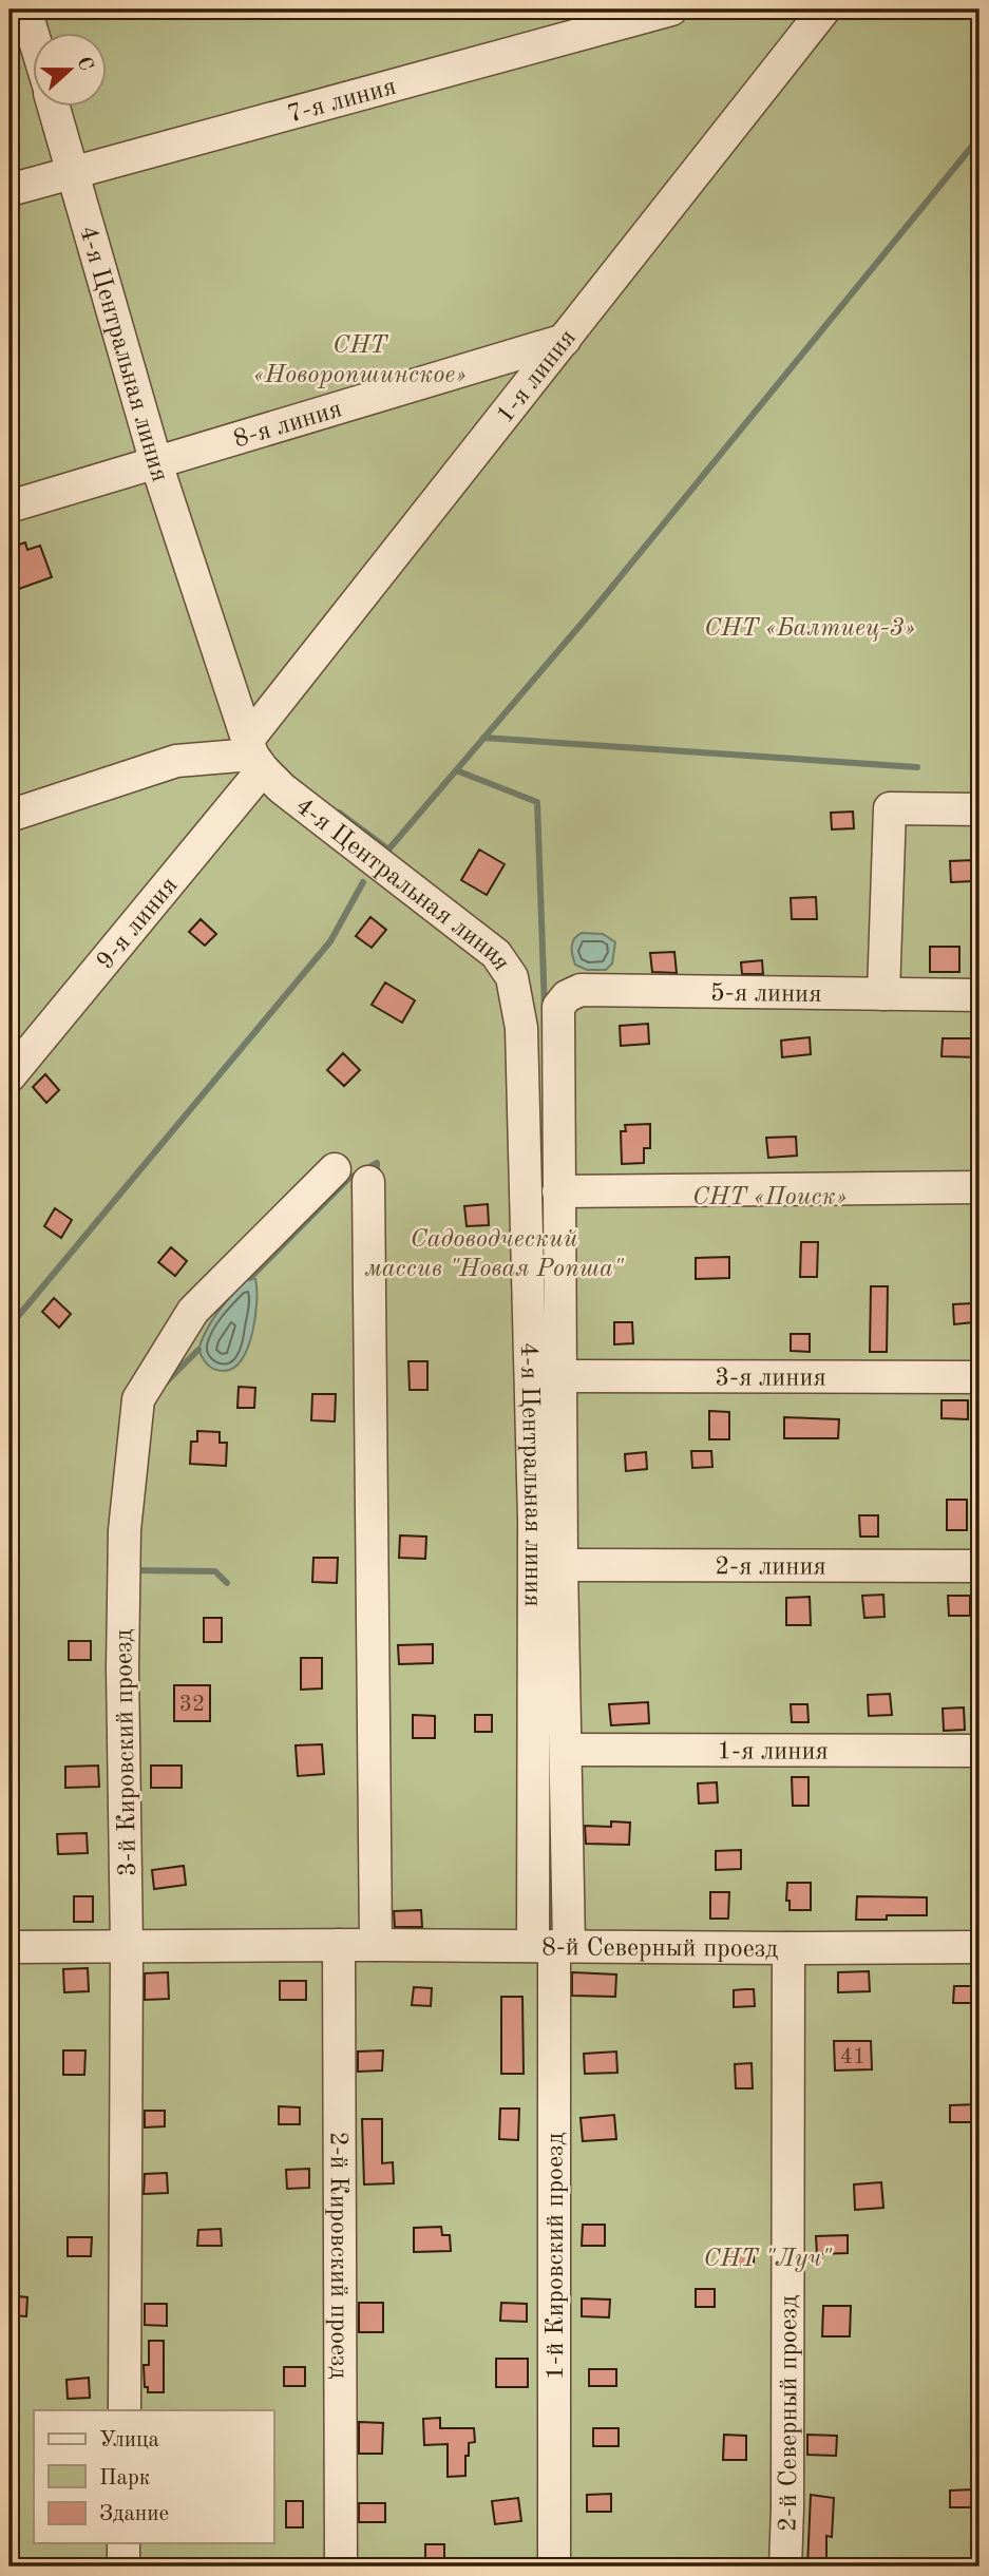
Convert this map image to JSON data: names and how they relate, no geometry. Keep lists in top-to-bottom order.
{
  "streets": {
    "street": [
      "7-я линия",
      "4-я Центральная линия",
      "1-я линия",
      "8-я линия",
      "9-я линия",
      "5-я линия",
      "3-я линия",
      "2-я линия",
      "3-й Кировский проезд",
      "8-й Северный проезд",
      "2-й Кировский проезд",
      "1-й Кировский проезд",
      "2-й Северный проезд"
    ]
  },
  "crossings": [
    ["7-я линия", "4-я Центральная линия"],
    ["4-я Центральная линия", "1-я линия"],
    ["4-я Центральная линия", "8-я линия"],
    ["4-я Центральная линия", "9-я линия"],
    ["4-я Центральная линия", "8-й Северный проезд"],
    ["4-я Центральная линия", "1-й Кировский проезд"],
    ["1-я линия", "8-я линия"],
    ["1-я линия", "9-я линия"],
    ["3-й Кировский проезд", "8-й Северный проезд"],
    ["8-й Северный проезд", "2-й Кировский проезд"],
    ["8-й Северный проезд", "1-й Кировский проезд"],
    ["8-й Северный проезд", "2-й Северный проезд"]
  ],
  "parks": [
    "СНТ «Новоропшинское»",
    "СНТ «Балтиец-3»",
    "СНТ «Поиск»",
    "Садоводческий массив \"Новая Ропша\"",
    "СНТ \"Луч\""
  ],
  "house_numbers": ["32", "41"],
  "legend": ["Улица", "Парк", "Здание"],
  "north": "right"
}
